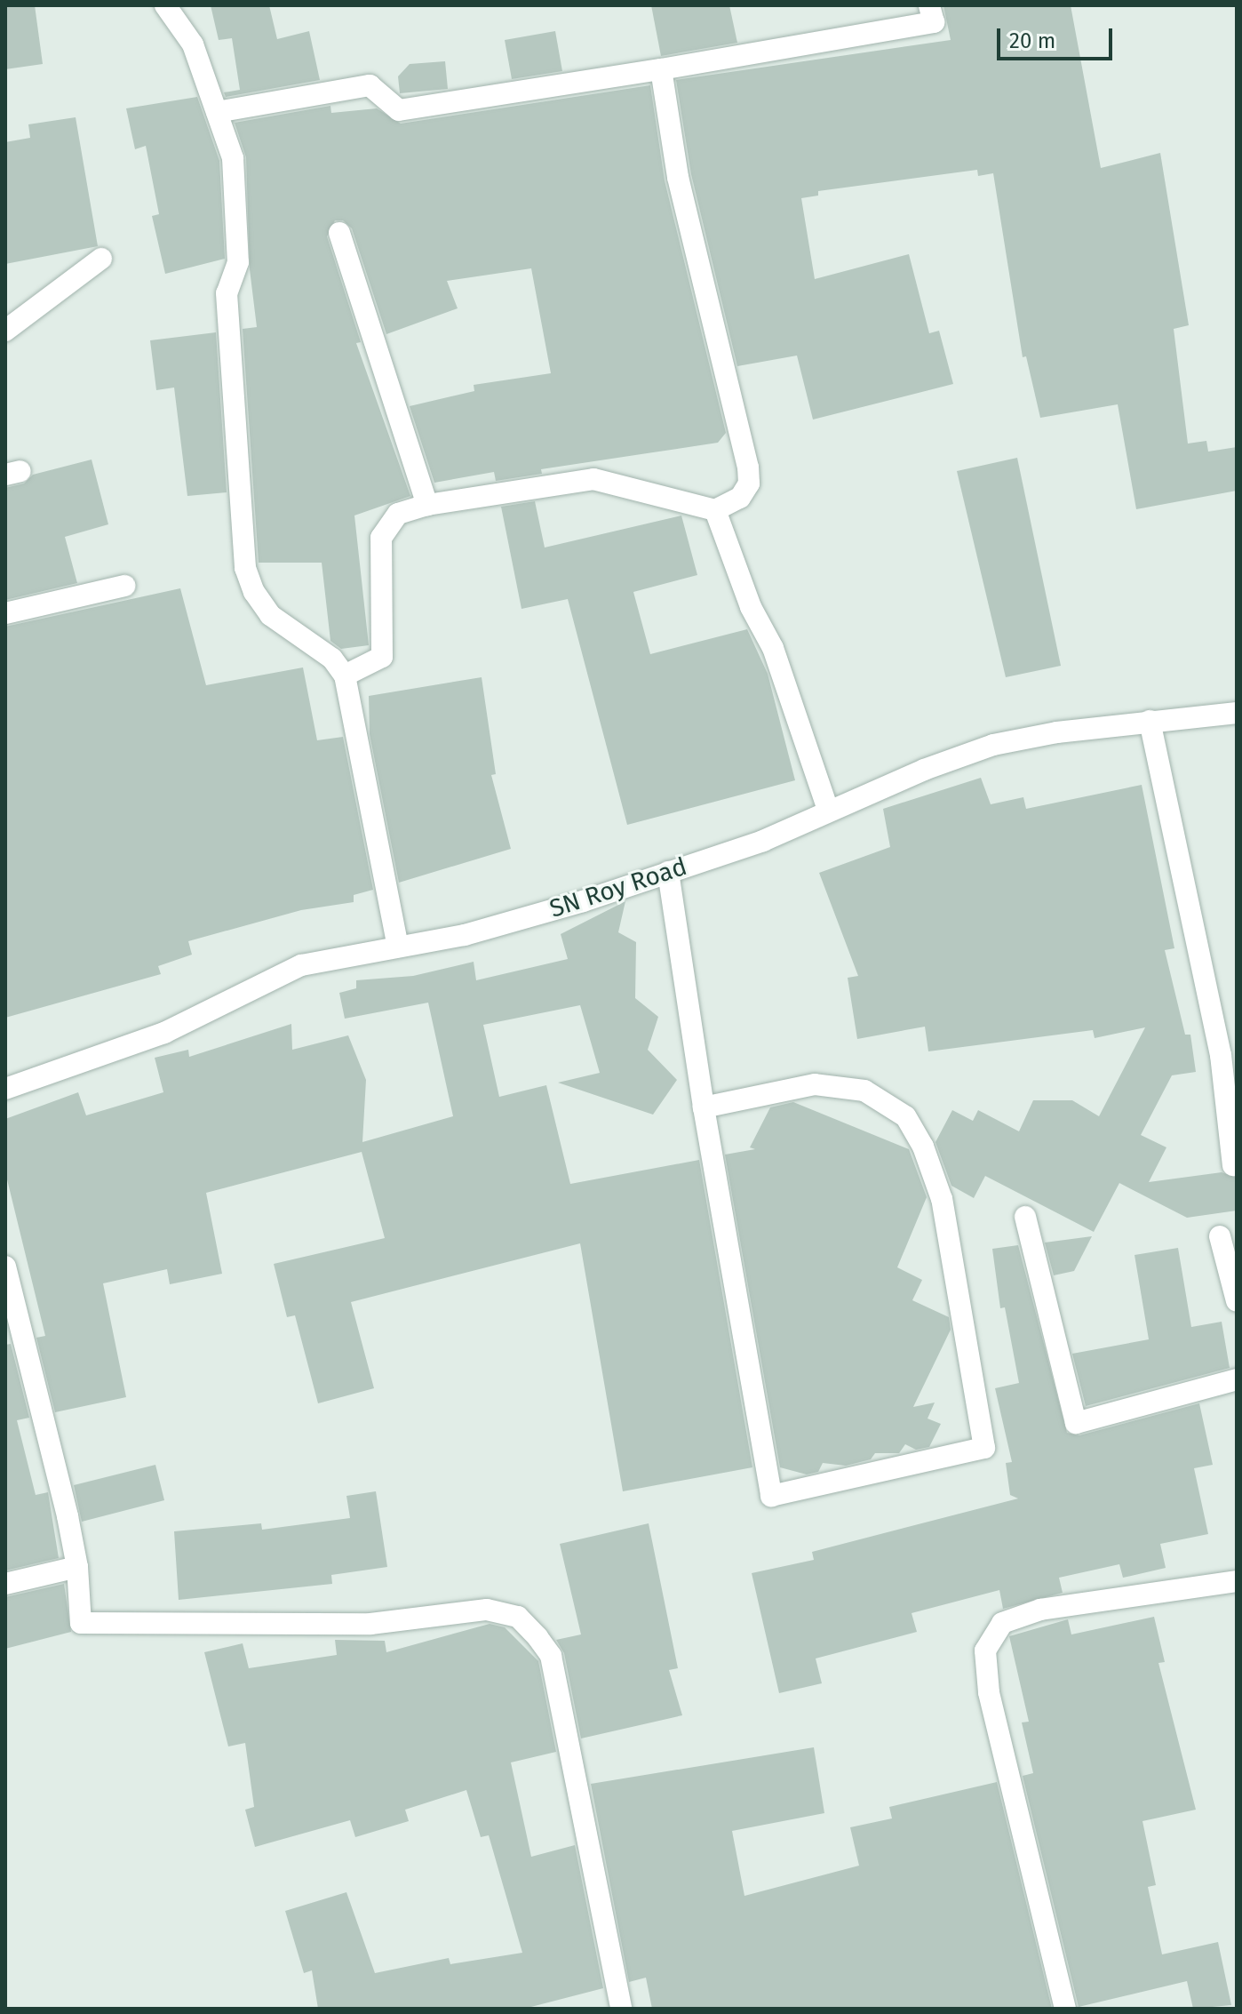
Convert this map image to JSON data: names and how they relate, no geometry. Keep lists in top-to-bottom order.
{
  "streets": {
    "street": ["SN Roy Road"]
  },
  "scale_bar": "20 m"
}
